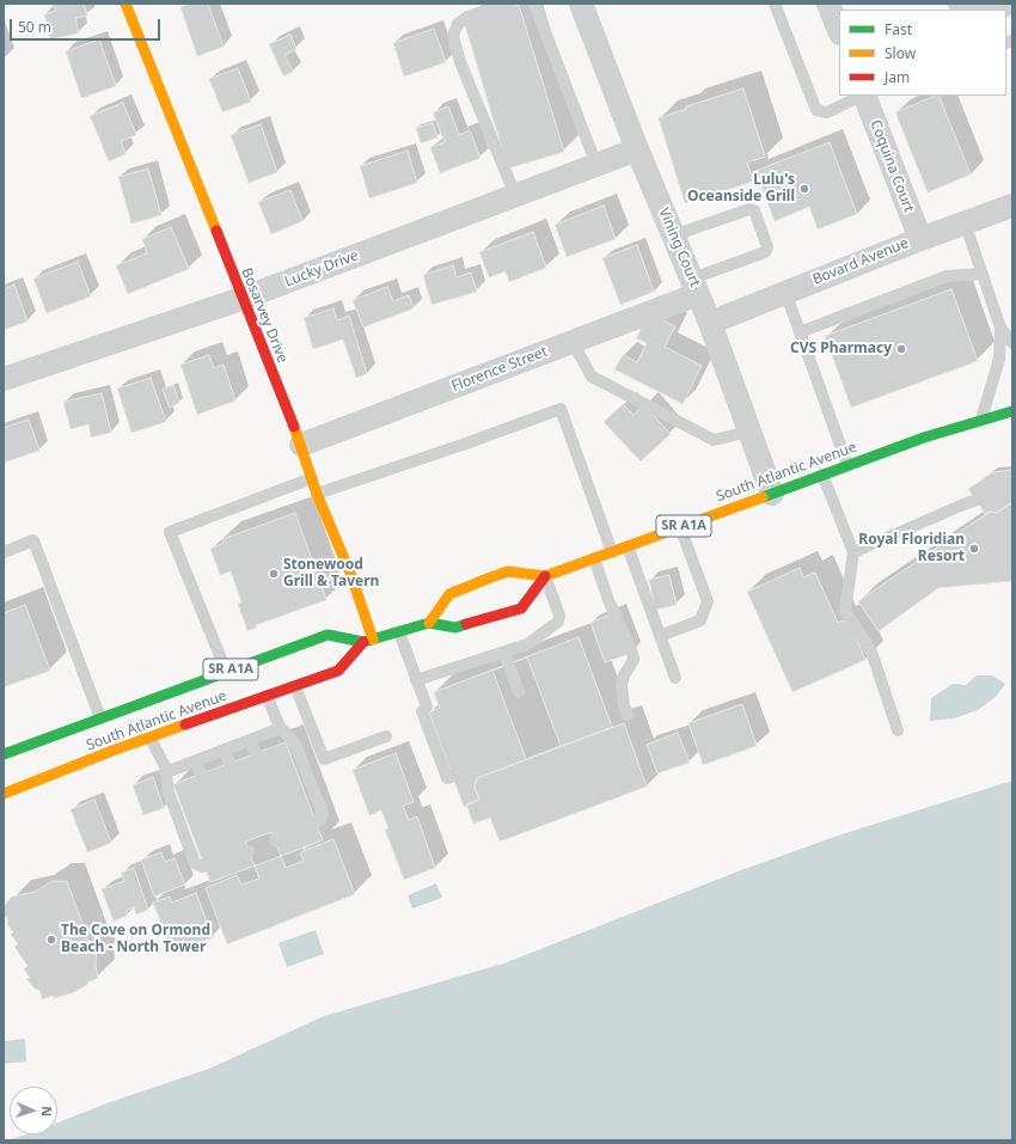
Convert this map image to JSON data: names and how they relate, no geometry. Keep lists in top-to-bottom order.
{
  "streets": {
    "main road": ["Bosarvey Drive", "South Atlantic Avenue", "SR A1A"],
    "street": [
      "Coquina Court",
      "Vining Court",
      "Bovard Avenue",
      "Lucky Drive",
      "Florence Street"
    ]
  },
  "crossings": [
    ["Coquina Court", "Bovard Avenue"],
    ["Vining Court", "Bovard Avenue"],
    ["Vining Court", "Lucky Drive"],
    ["Vining Court", "Florence Street"],
    ["Vining Court", "South Atlantic Avenue"],
    ["Lucky Drive", "Bosarvey Drive"],
    ["Bosarvey Drive", "Florence Street"],
    ["Bosarvey Drive", "South Atlantic Avenue"]
  ],
  "places": [
    "Lulu's Oceanside Grill",
    "CVS Pharmacy",
    "Royal Floridian Resort",
    "Stonewood Grill & Tavern",
    "The Cove on Ormond Beach - North Tower"
  ],
  "legend": ["Fast", "Slow", "Jam"],
  "scale_bar": "50 m",
  "north": "right"
}
